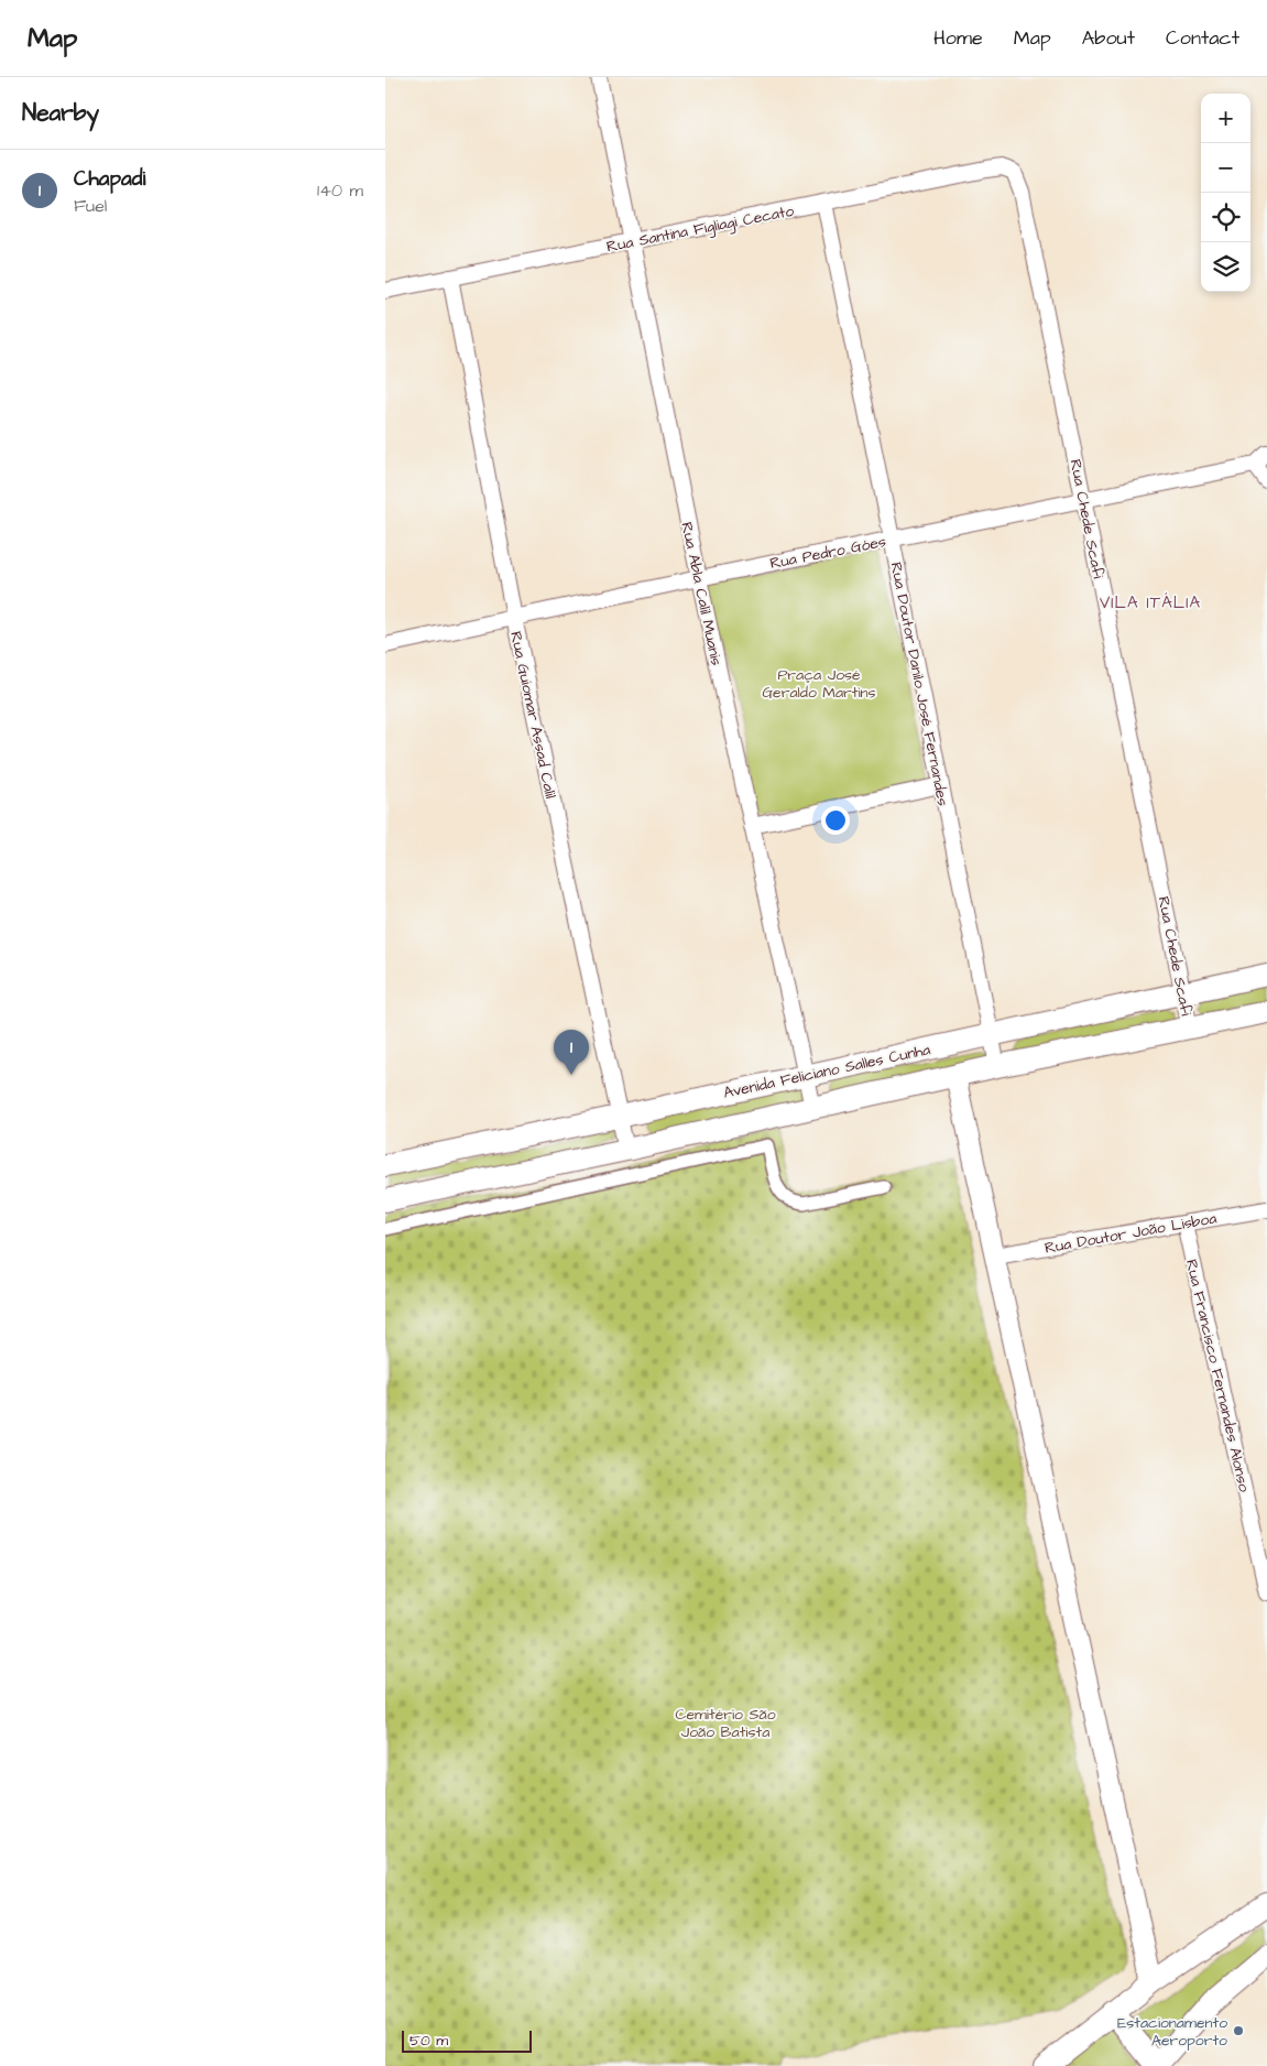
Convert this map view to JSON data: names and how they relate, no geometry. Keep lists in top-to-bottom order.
{
  "streets": {
    "main road": ["Avenida Feliciano Salles Cunha"],
    "street": [
      "Rua Santina Figliagi Cecato",
      "Rua Chede Scafi",
      "Rua Pedro Góes",
      "Rua Abla Calil Muanis",
      "Rua Doutor Danilo José Fernandes",
      "Rua Guiomar Assad Calil",
      "Rua Doutor João Lisboa",
      "Rua Francisco Fernandes Alonso"
    ]
  },
  "crossings": [
    ["Rua Santina Figliagi Cecato", "Rua Chede Scafi"],
    ["Rua Santina Figliagi Cecato", "Rua Abla Calil Muanis"],
    ["Rua Santina Figliagi Cecato", "Rua Doutor Danilo José Fernandes"],
    ["Rua Santina Figliagi Cecato", "Rua Guiomar Assad Calil"],
    ["Rua Chede Scafi", "Rua Pedro Góes"],
    ["Rua Chede Scafi", "Avenida Feliciano Salles Cunha"],
    ["Rua Pedro Góes", "Rua Abla Calil Muanis"],
    ["Rua Pedro Góes", "Rua Doutor Danilo José Fernandes"],
    ["Rua Pedro Góes", "Rua Guiomar Assad Calil"],
    ["Rua Abla Calil Muanis", "Avenida Feliciano Salles Cunha"],
    ["Rua Doutor Danilo José Fernandes", "Avenida Feliciano Salles Cunha"],
    ["Rua Guiomar Assad Calil", "Avenida Feliciano Salles Cunha"],
    ["Rua Doutor João Lisboa", "Rua Francisco Fernandes Alonso"]
  ],
  "districts": ["VILA ITÁLIA"],
  "parks": ["Praça José Geraldo Martins", "Cemitério São João Batista"],
  "places": ["Estacionamento Aeroporto"],
  "scale_bar": "50 m",
  "page": {
    "header": "Map",
    "nav": [
      "Home",
      "Map",
      "About",
      "Contact"
    ],
    "heading": "Nearby",
    "map_buttons": ["+", "−"],
    "list": [
      {
        "mark": "1",
        "name": "Chapadi",
        "note": "Fuel",
        "value": "140 m"
      }
    ],
    "pins": "1",
    "scale": "50 m"
  }
}
